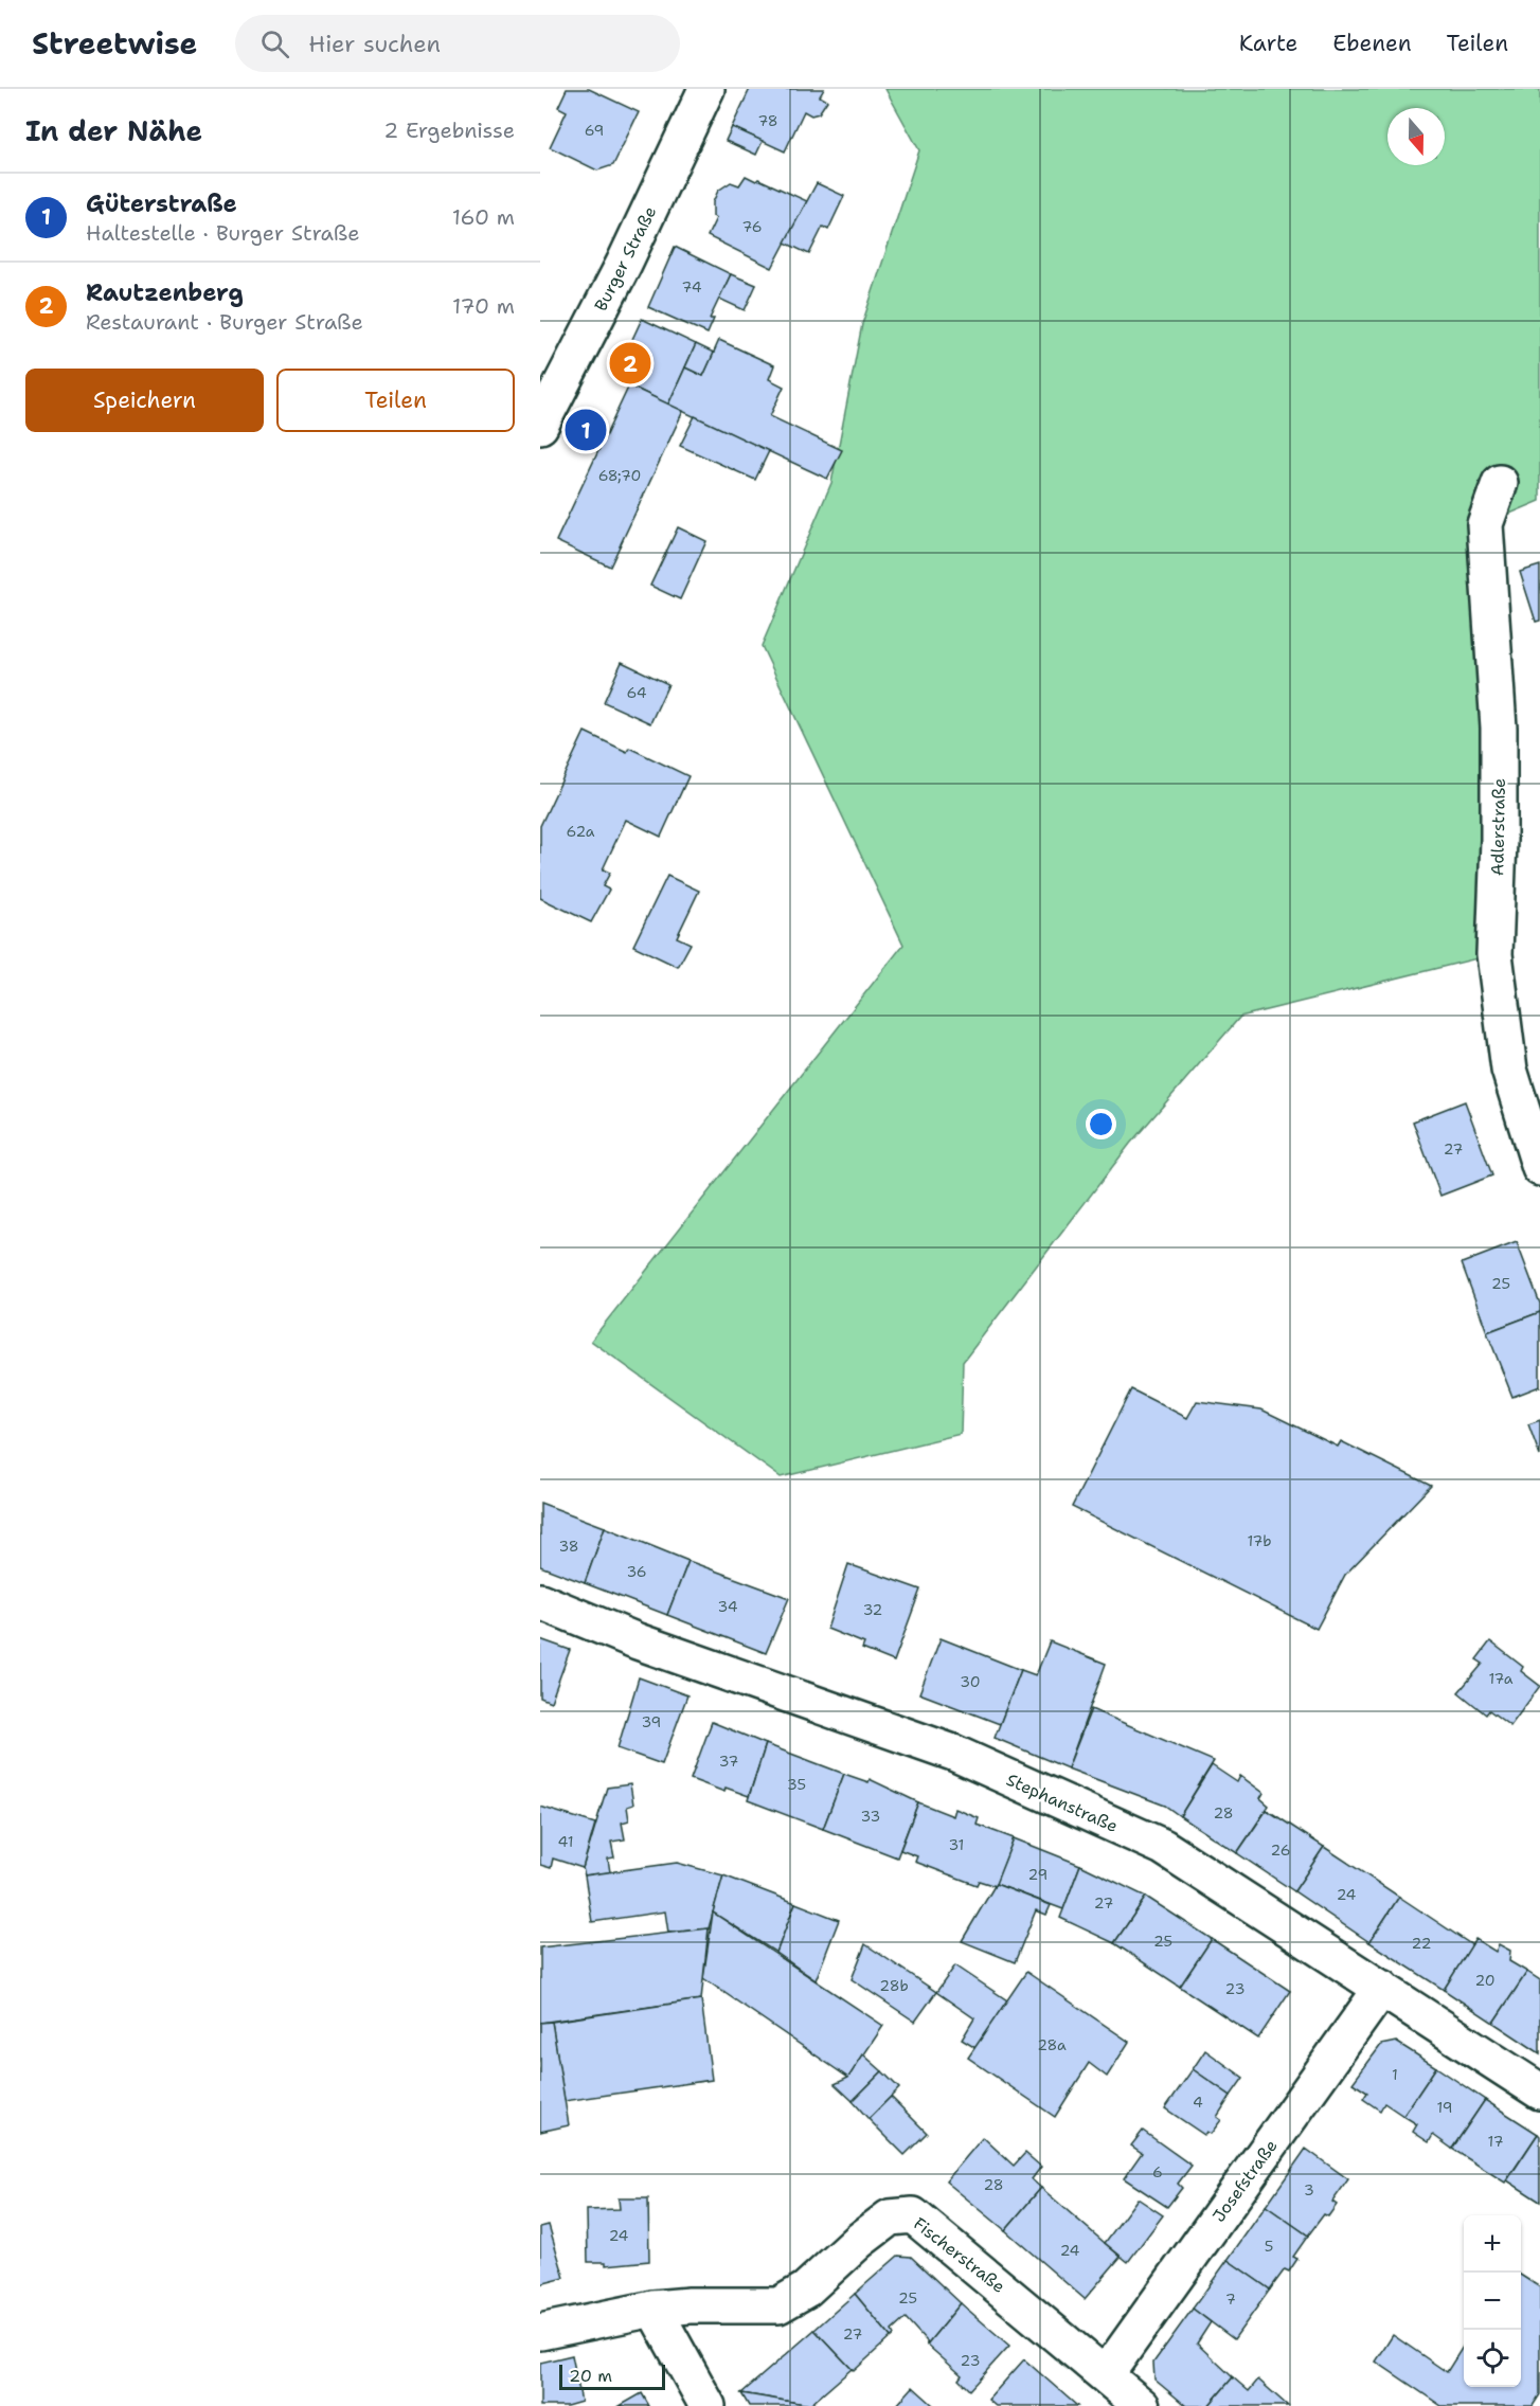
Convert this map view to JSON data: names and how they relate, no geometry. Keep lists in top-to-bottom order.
{
  "streets": {
    "street": [
      "Burger Straße",
      "Adlerstraße",
      "Stephanstraße",
      "Josefstraße",
      "Fischerstraße"
    ]
  },
  "crossings": [
    ["Stephanstraße", "Josefstraße"],
    ["Josefstraße", "Fischerstraße"]
  ],
  "house_numbers": [
    "78",
    "69",
    "76",
    "74",
    "68;70",
    "64",
    "62a",
    "27",
    "25",
    "17b",
    "38",
    "36",
    "34",
    "32",
    "17a",
    "30",
    "39",
    "37",
    "35",
    "28",
    "33",
    "41",
    "31",
    "26",
    "29",
    "24",
    "27",
    "25",
    "22",
    "20",
    "28b",
    "23",
    "28a",
    "1",
    "4",
    "19",
    "17",
    "6",
    "28",
    "3",
    "24",
    "5",
    "24",
    "25",
    "7",
    "27",
    "23"
  ],
  "scale_bar": "20 m",
  "north": "bottom",
  "page": {
    "header": "Streetwise",
    "search": "Hier suchen",
    "nav": ["Karte", "Ebenen", "Teilen"],
    "heading": ["In der Nähe", "2 Ergebnisse"],
    "list": [
      {
        "mark": "1",
        "name": "Güterstraße",
        "note": "Haltestelle · Burger Straße",
        "value": "160 m"
      },
      {
        "mark": "2",
        "name": "Rautzenberg",
        "note": "Restaurant · Burger Straße",
        "value": "170 m"
      }
    ],
    "pins": ["2", "1"],
    "buttons": ["Speichern", "Teilen"],
    "map_buttons": ["+", "−"],
    "scale": "20 m"
  }
}
